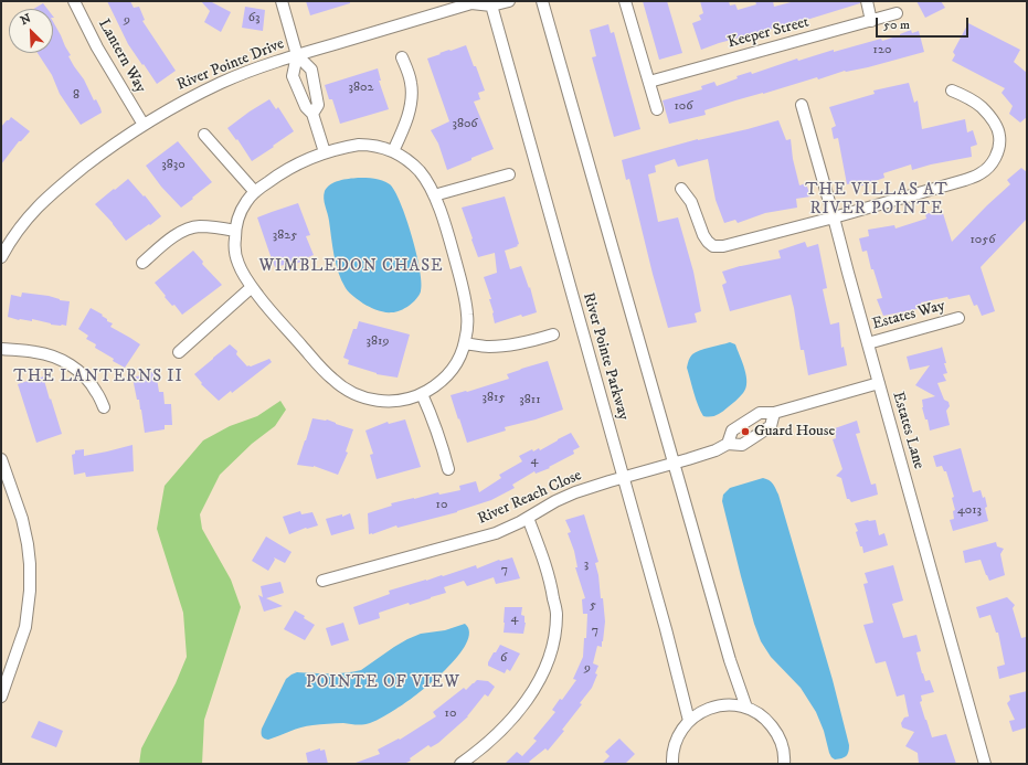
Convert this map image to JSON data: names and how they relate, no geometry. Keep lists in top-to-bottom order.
{
  "streets": {
    "street": [
      "Keeper Street",
      "Lantern Way",
      "River Pointe Drive",
      "Estates Way",
      "River Pointe Parkway",
      "Estates Lane",
      "River Reach Close"
    ]
  },
  "crossings": [
    ["Lantern Way", "River Pointe Drive"],
    ["River Pointe Drive", "River Pointe Parkway"],
    ["Estates Way", "Estates Lane"],
    ["River Pointe Parkway", "River Reach Close"]
  ],
  "districts": [
    "THE VILLAS AT RIVER POINTE",
    "WIMBLEDON CHASE",
    "THE LANTERNS II",
    "POINTE OF VIEW"
  ],
  "places": ["Guard House"],
  "house_numbers": [
    "63",
    "9",
    "120",
    "3802",
    "8",
    "106",
    "3806",
    "3830",
    "3825",
    "1056",
    "3819",
    "3815",
    "3811",
    "4",
    "10",
    "4013",
    "3",
    "7",
    "5",
    "4",
    "7",
    "6",
    "9",
    "10"
  ],
  "scale_bar": "50 m",
  "north": "top left"
}
